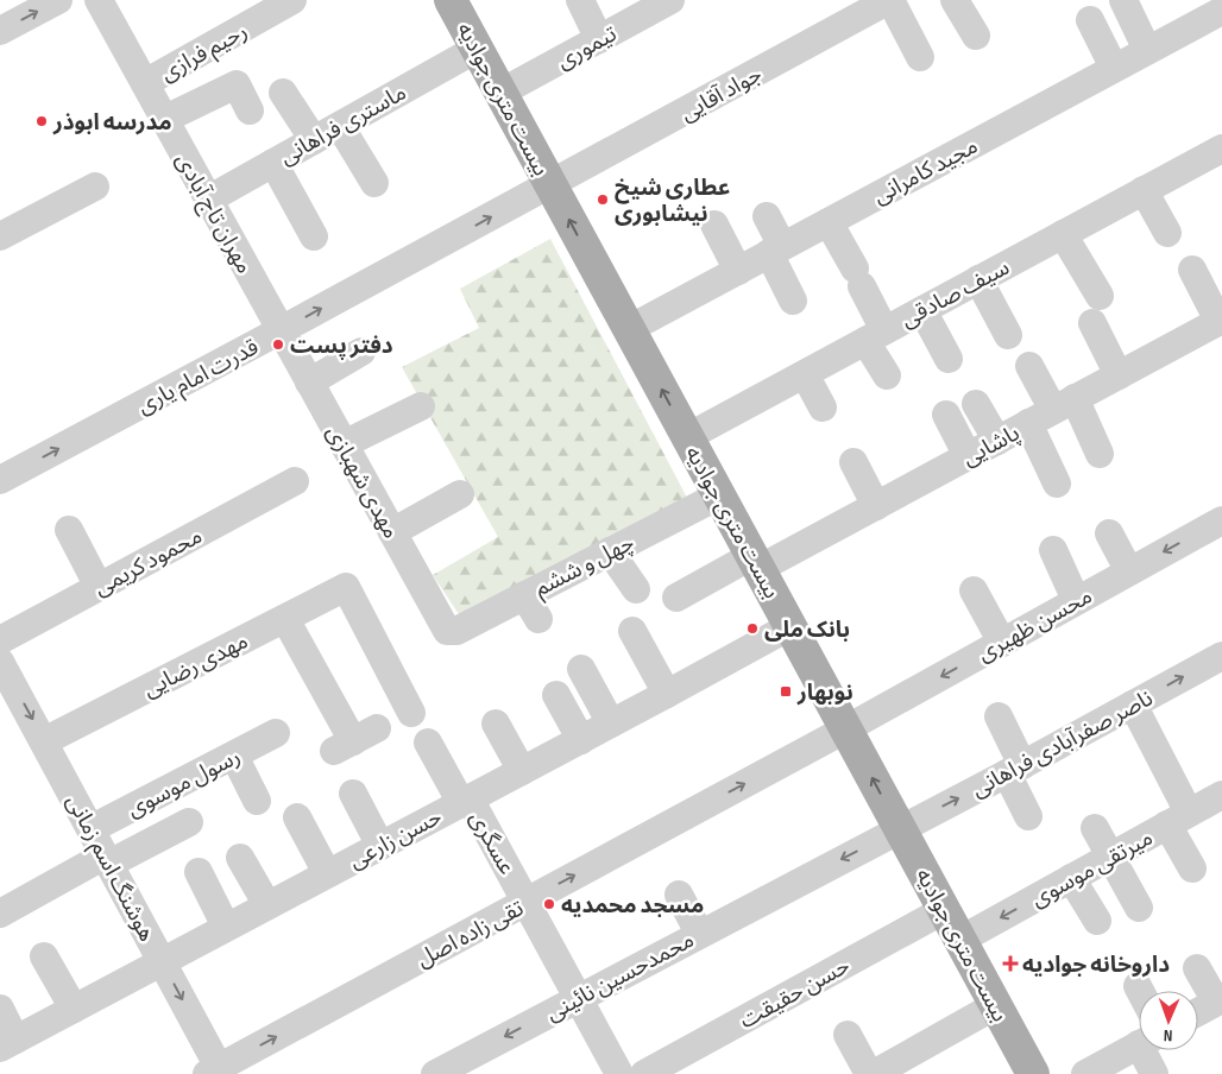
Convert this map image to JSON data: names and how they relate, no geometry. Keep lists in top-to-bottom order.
{
  "streets": {
    "main road": ["بیست متری جوادیه"],
    "street": [
      "تیموری",
      "رحیم فرازی",
      "جواد آقایی",
      "ماستری فراهانی",
      "مجید کامرانی",
      "مهران تاج آبادی",
      "سیف صادقی",
      "قدرت امام یاری",
      "پاشایی",
      "مهدی شهبازی",
      "محمود کریمی",
      "چهل و ششم",
      "محسن ظهیری",
      "مهدی رضایی",
      "ناصر صفرآبادی فراهانی",
      "رسول موسوی",
      "حسن زارعی",
      "عسگری",
      "هوشنگ اسم زمانی",
      "میرتقی موسوی",
      "تقی زاده اصل",
      "محمدحسین نائینی",
      "حسن حقیقت"
    ]
  },
  "crossings": [
    ["تیموری", "بیست متری جوادیه"],
    ["رحیم فرازی", "مهران تاج آبادی"],
    ["جواد آقایی", "بیست متری جوادیه"],
    ["جواد آقایی", "قدرت امام یاری"],
    ["بیست متری جوادیه", "ماستری فراهانی"],
    ["بیست متری جوادیه", "مجید کامرانی"],
    ["بیست متری جوادیه", "سیف صادقی"],
    ["بیست متری جوادیه", "قدرت امام یاری"],
    ["بیست متری جوادیه", "پاشایی"],
    ["بیست متری جوادیه", "چهل و ششم"],
    ["بیست متری جوادیه", "محسن ظهیری"],
    ["بیست متری جوادیه", "ناصر صفرآبادی فراهانی"],
    ["بیست متری جوادیه", "حسن زارعی"],
    ["بیست متری جوادیه", "میرتقی موسوی"],
    ["بیست متری جوادیه", "تقی زاده اصل"],
    ["بیست متری جوادیه", "محمدحسین نائینی"],
    ["بیست متری جوادیه", "حسن حقیقت"],
    ["ماستری فراهانی", "مهران تاج آبادی"],
    ["مهران تاج آبادی", "قدرت امام یاری"],
    ["مهران تاج آبادی", "مهدی شهبازی"],
    ["قدرت امام یاری", "مهدی شهبازی"],
    ["مهدی شهبازی", "چهل و ششم"],
    ["محسن ظهیری", "تقی زاده اصل"],
    ["مهدی رضایی", "هوشنگ اسم زمانی"],
    ["ناصر صفرآبادی فراهانی", "محمدحسین نائینی"],
    ["رسول موسوی", "هوشنگ اسم زمانی"],
    ["حسن زارعی", "عسگری"],
    ["حسن زارعی", "هوشنگ اسم زمانی"],
    ["عسگری", "تقی زاده اصل"],
    ["عسگری", "محمدحسین نائینی"],
    ["هوشنگ اسم زمانی", "تقی زاده اصل"]
  ],
  "one_way": [
    "محسن ظهیری",
    "ناصر صفرآبادی فراهانی",
    "هوشنگ اسم زمانی",
    "تقی زاده اصل"
  ],
  "places": {
    "other": [
      "مدرسه ابوذر",
      "عطاری شیخ نیشابوری",
      "دفتر پست",
      "بانک ملی",
      "مسجد محمدیه"
    ],
    "transit": ["نوبهار"],
    "health": ["داروخانه جوادیه"]
  },
  "north": "bottom"
}
